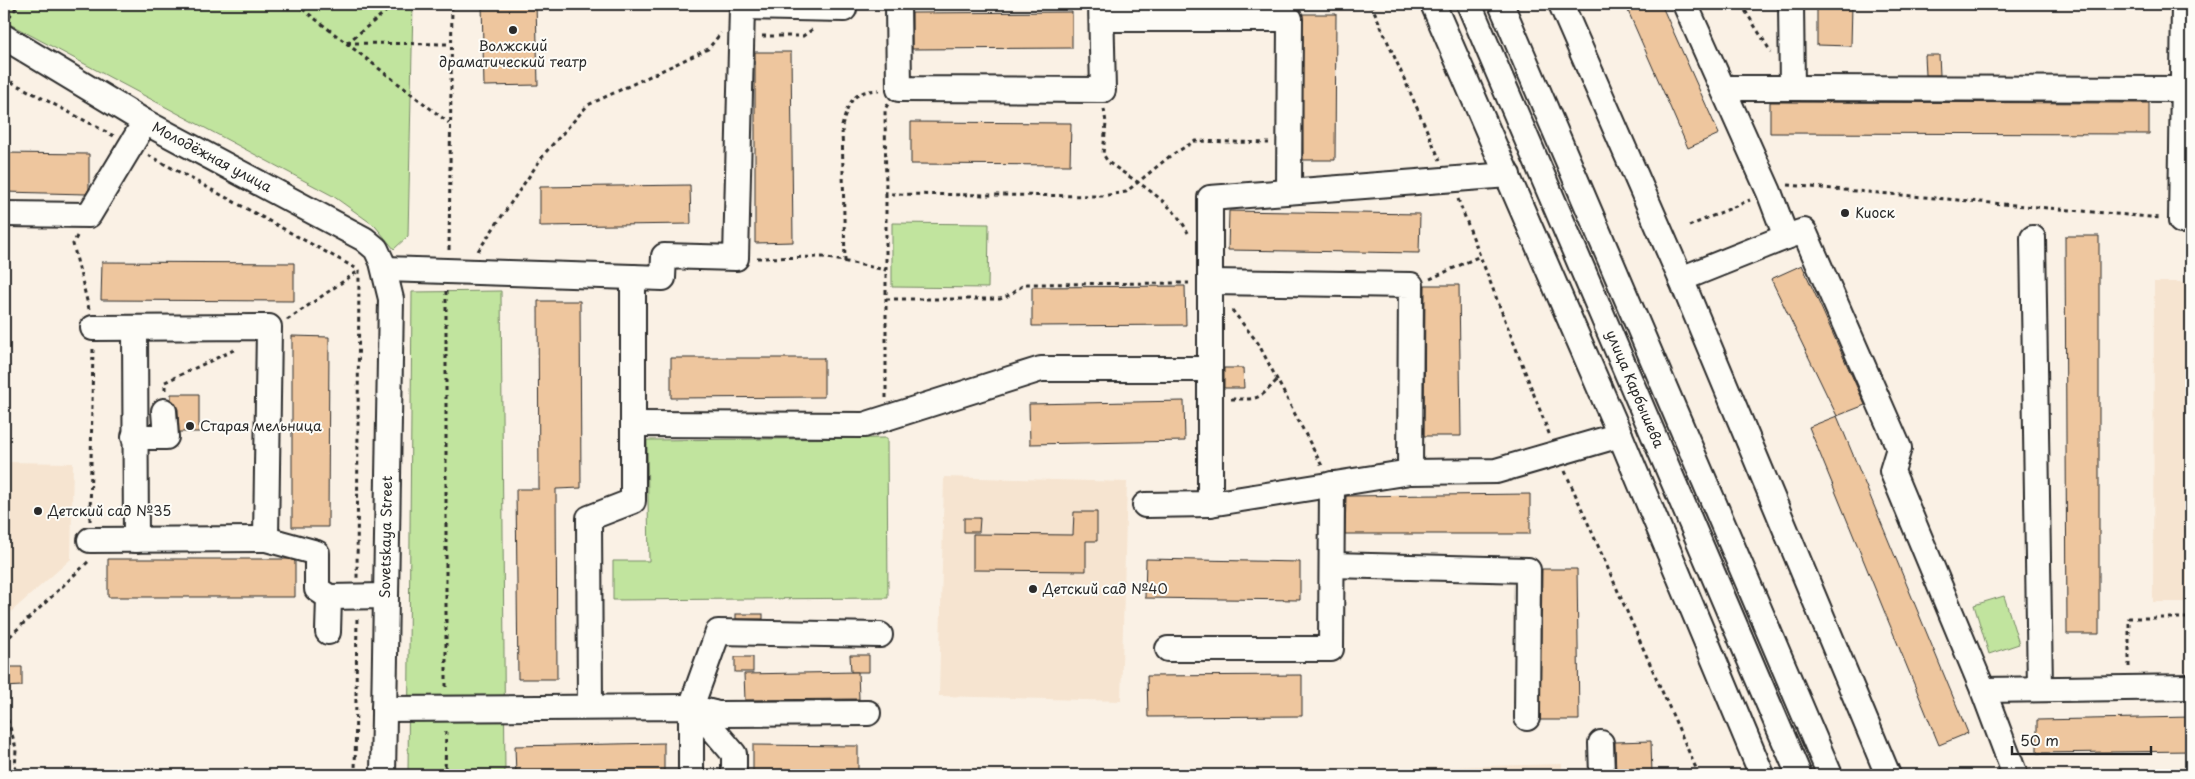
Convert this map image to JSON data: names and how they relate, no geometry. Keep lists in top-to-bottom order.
{
  "streets": {
    "street": ["Молодёжная улица", "улица Карбышева", "Sovetskaya Street"]
  },
  "crossings": [
    ["Молодёжная улица", "Sovetskaya Street"]
  ],
  "places": [
    "Волжский драматический театр",
    "Киоск",
    "Старая мельница",
    "Детский сад №35",
    "Детский сад №40"
  ],
  "scale_bar": "50 m"
}
